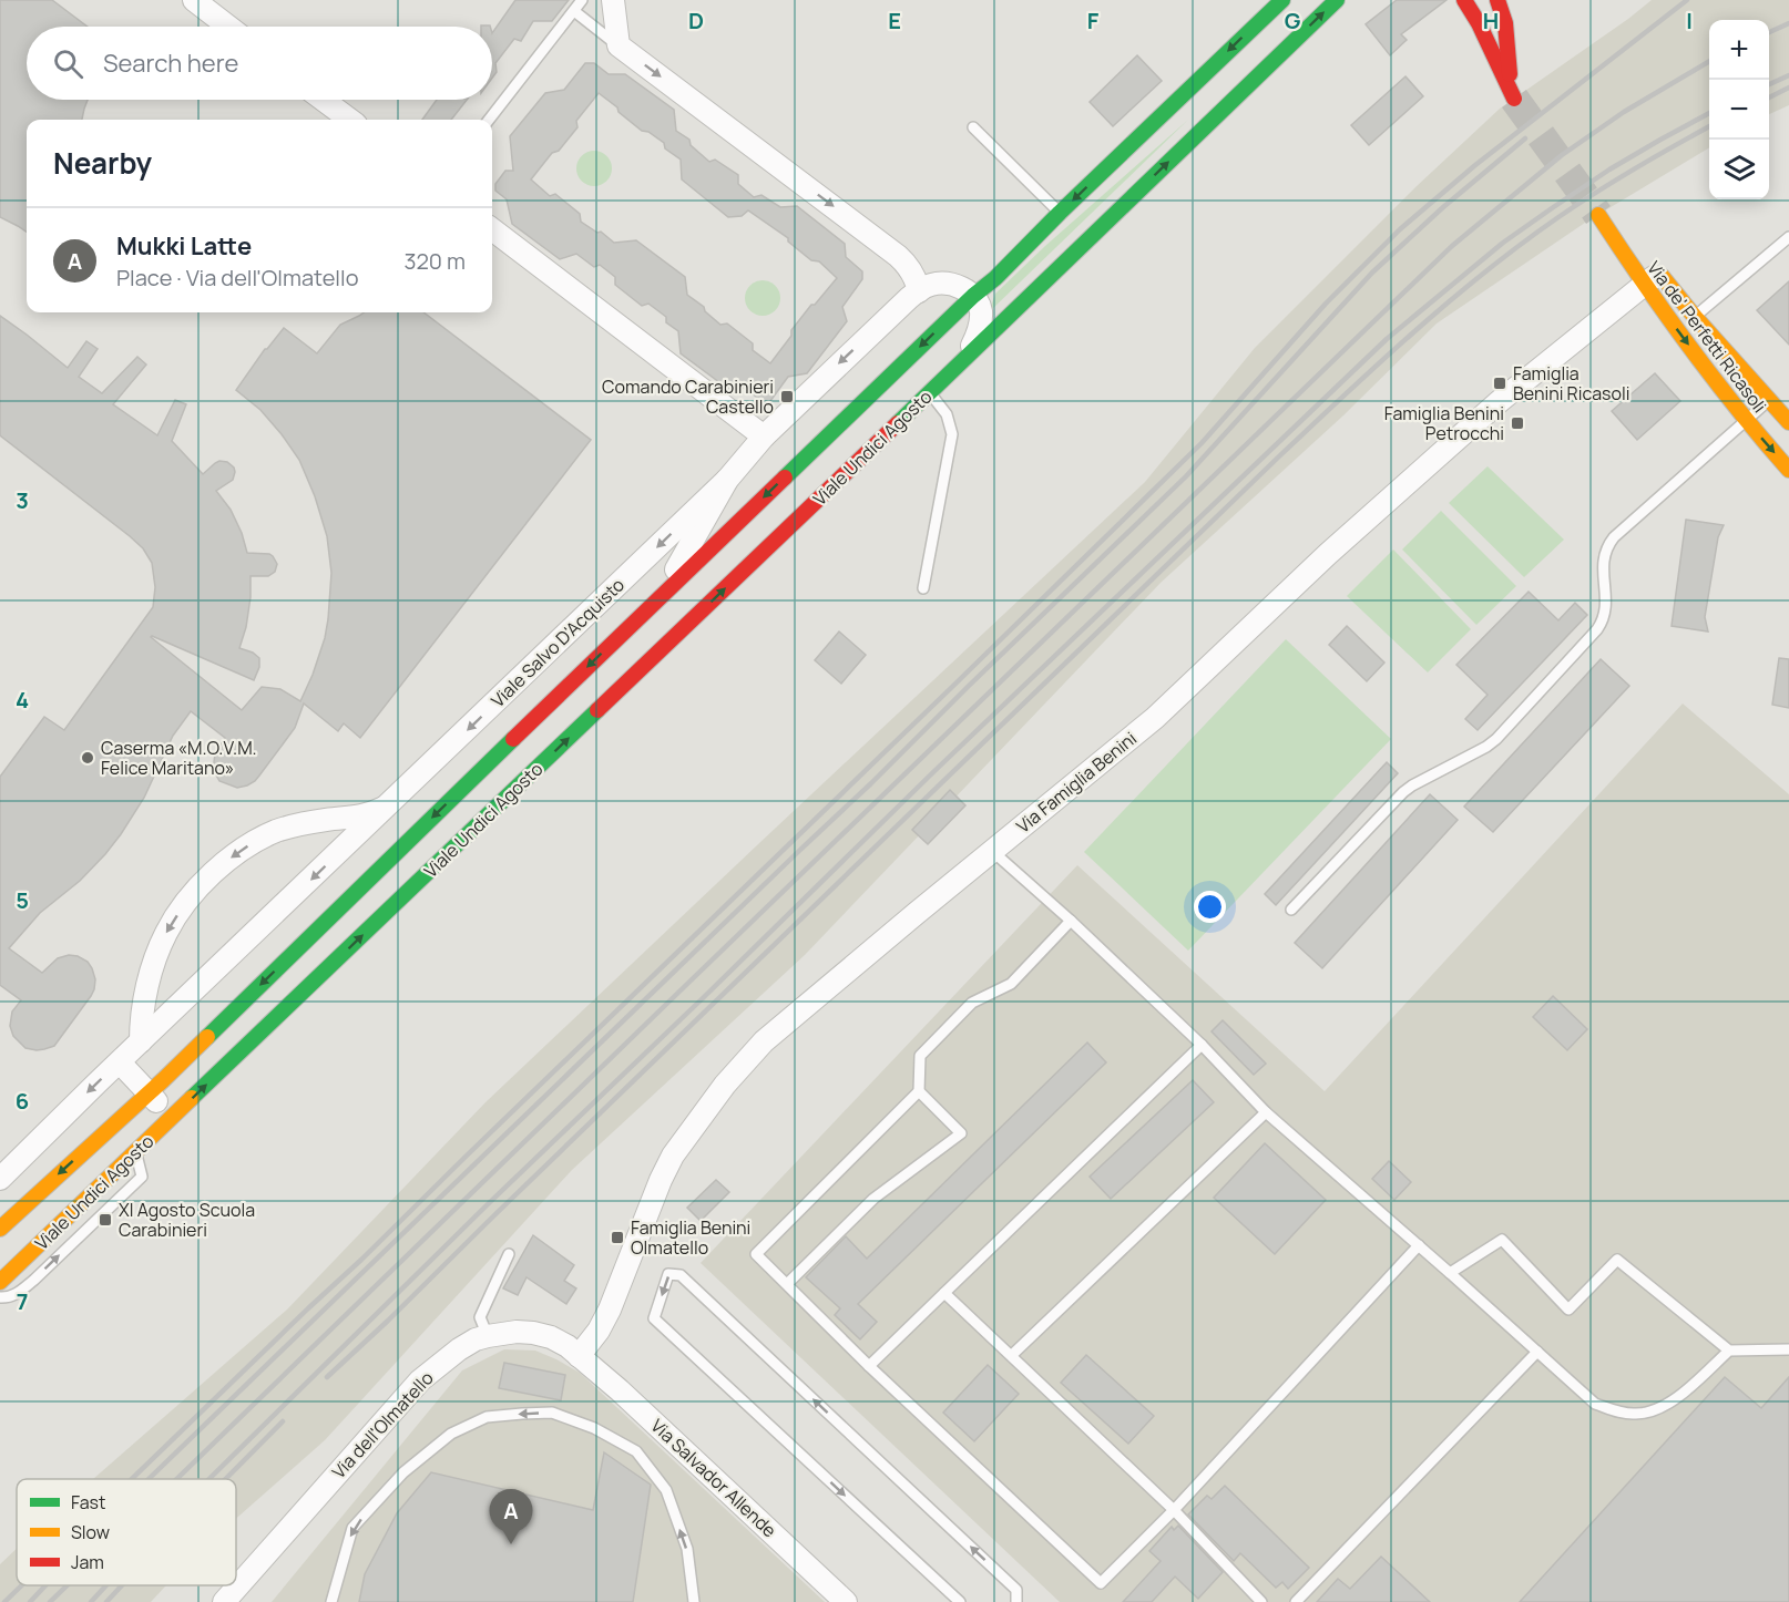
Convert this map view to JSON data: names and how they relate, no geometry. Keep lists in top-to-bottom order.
{
  "streets": {
    "main road": ["Via de' Perfetti Ricasoli", "Viale Undici Agosto"],
    "street": [
      "Viale Salvo D'Acquisto",
      "Via Famiglia Benini",
      "Via dell'Olmatello",
      "Via Salvador Allende"
    ]
  },
  "crossings": [
    ["Via de' Perfetti Ricasoli", "Via Famiglia Benini"],
    ["Viale Undici Agosto", "Viale Salvo D'Acquisto"],
    ["Via Famiglia Benini", "Via dell'Olmatello"],
    ["Via Famiglia Benini", "Via Salvador Allende"],
    ["Via dell'Olmatello", "Via Salvador Allende"]
  ],
  "one_way": ["Viale Salvo D'Acquisto"],
  "places": {
    "transit": [
      "Famiglia Benini Ricasoli",
      "Comando Carabinieri Castello",
      "Famiglia Benini Petrocchi",
      "XI Agosto Scuola Carabinieri",
      "Famiglia Benini Olmatello"
    ],
    "other": ["Caserma «M.O.V.M. Felice Maritano»"]
  },
  "legend": ["Fast", "Slow", "Jam"],
  "page": {
    "map_buttons": ["+", "−"],
    "search": "Search here",
    "heading": "Nearby",
    "list": [
      {
        "mark": "A",
        "name": "Mukki Latte",
        "note": "Place · Via dell'Olmatello",
        "value": "320 m"
      }
    ],
    "pins": "A"
  },
  "grid": {
    "columns": [
      "D",
      "E",
      "F",
      "G",
      "H",
      "I"
    ],
    "rows": [
      "3",
      "4",
      "5",
      "6",
      "7"
    ]
  }
}
